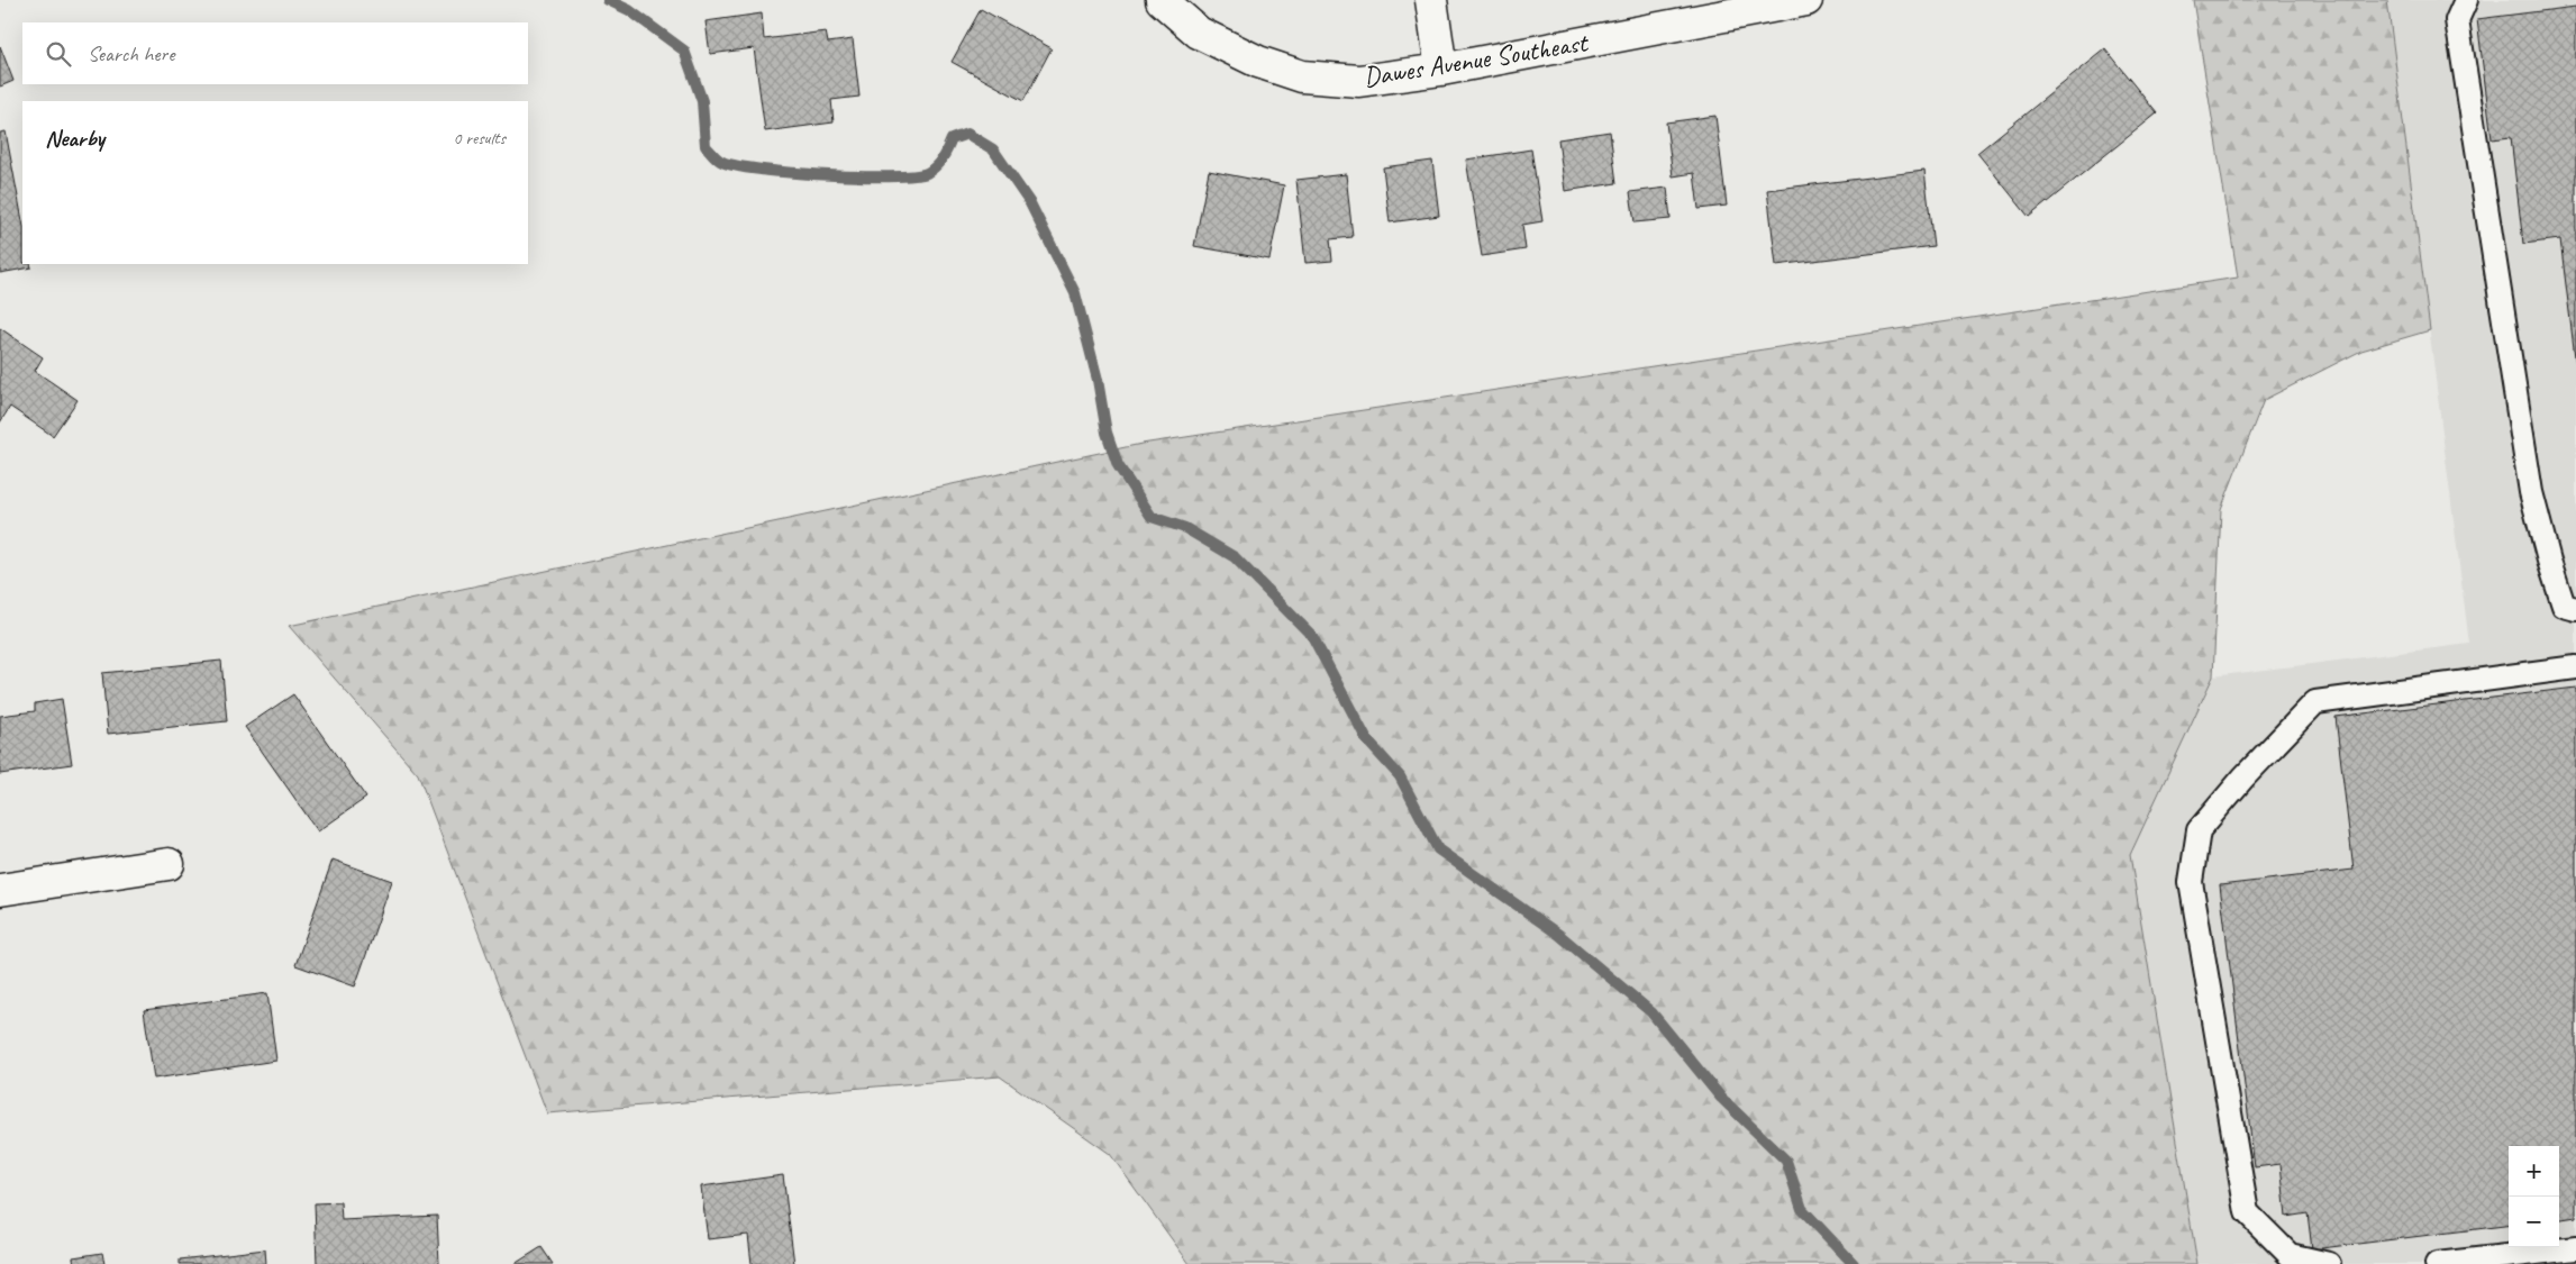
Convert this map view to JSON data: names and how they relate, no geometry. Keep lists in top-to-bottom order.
{
  "streets": {
    "street": ["Dawes Avenue Southeast"]
  },
  "page": {
    "search": "Search here",
    "heading": ["Nearby", "0 results"],
    "map_buttons": ["+", "−"]
  }
}
